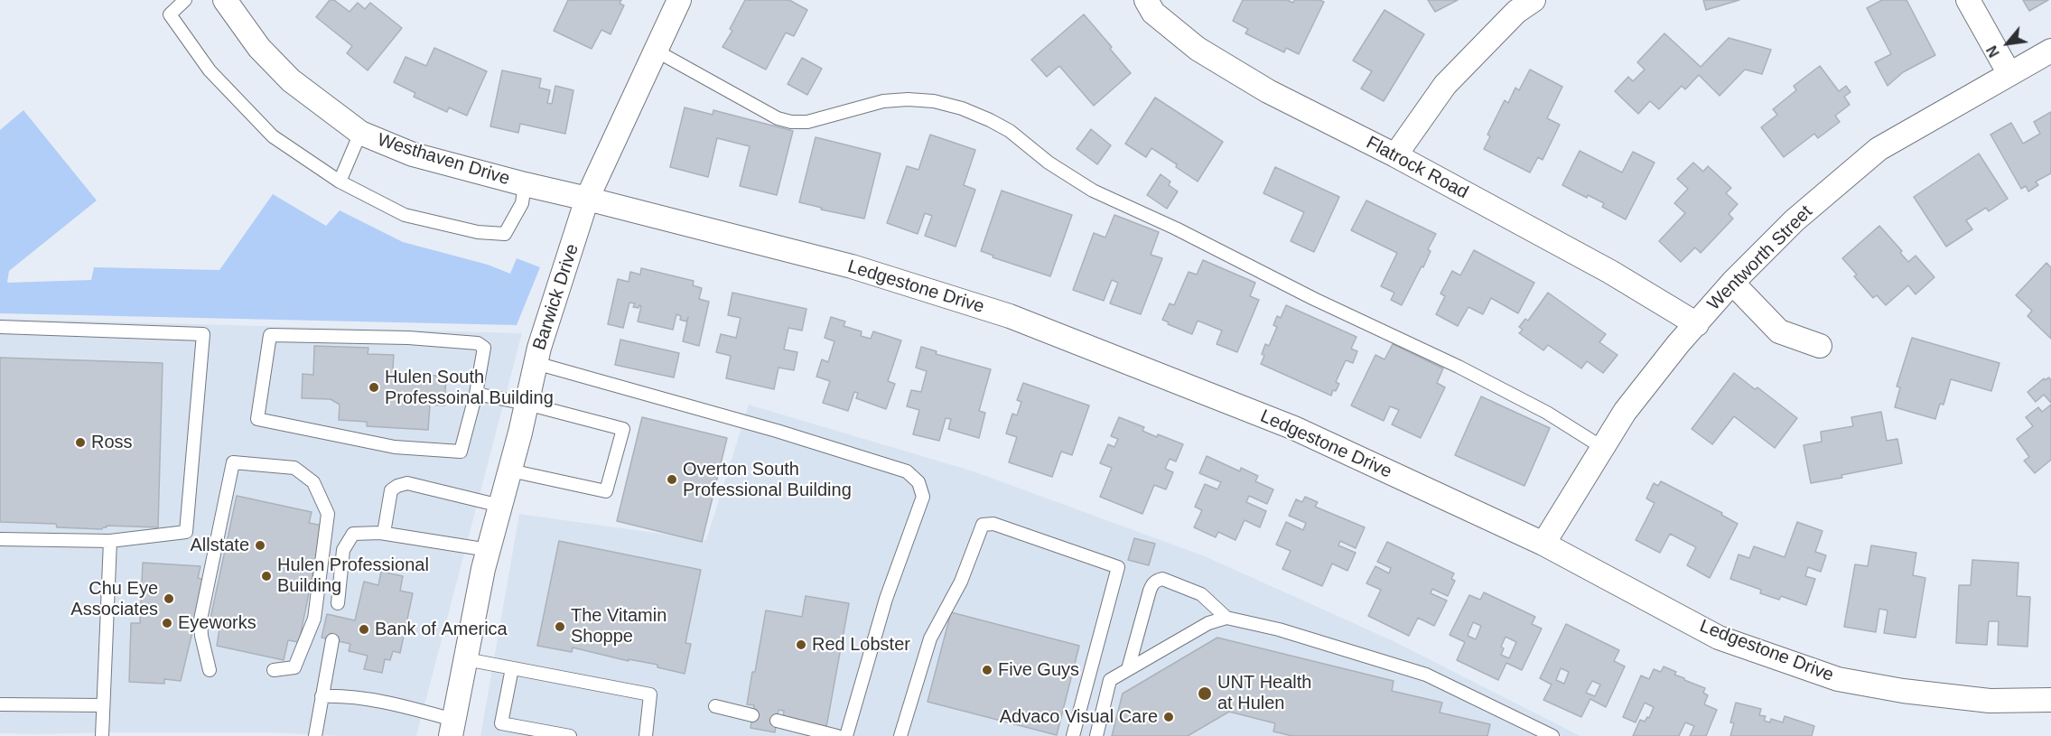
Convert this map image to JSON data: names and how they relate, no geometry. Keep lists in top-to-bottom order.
{
  "streets": {
    "street": [
      "Westhaven Drive",
      "Flatrock Road",
      "Wentworth Street",
      "Ledgestone Drive",
      "Barwick Drive"
    ]
  },
  "crossings": [
    ["Westhaven Drive", "Ledgestone Drive"],
    ["Westhaven Drive", "Barwick Drive"],
    ["Flatrock Road", "Wentworth Street"],
    ["Wentworth Street", "Ledgestone Drive"],
    ["Ledgestone Drive", "Barwick Drive"]
  ],
  "places": [
    "Hulen South Professoinal Building",
    "Ross",
    "Overton South Professional Building",
    "Allstate",
    "Hulen Professional Building",
    "Chu Eye Associates",
    "Eyeworks",
    "The Vitamin Shoppe",
    "Bank of America",
    "Red Lobster",
    "Five Guys",
    "UNT Health at Hulen",
    "Advaco Visual Care"
  ],
  "north": "bottom left"
}
